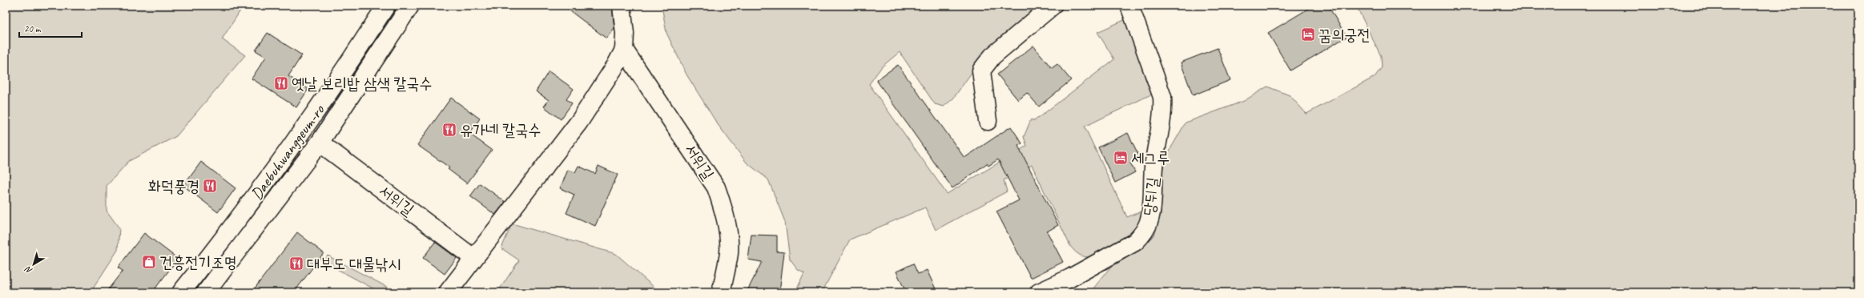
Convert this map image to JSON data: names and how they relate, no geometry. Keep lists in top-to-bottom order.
{
  "streets": {
    "main road": ["Daebuhwanggeum-ro", "서위길", "당뒤길"]
  },
  "crossings": [
    ["Daebuhwanggeum-ro", "서위길"]
  ],
  "places": {
    "hotel": ["꿈의궁전", "세그루"],
    "restaurant": [
      "옛날 보리밥 삼색 칼국수",
      "유가네 칼국수",
      "화덕풍경",
      "대부도 대물낚시"
    ],
    "shop": ["건흥전기조명"]
  },
  "scale_bar": "20 m",
  "north": "bottom left"
}
